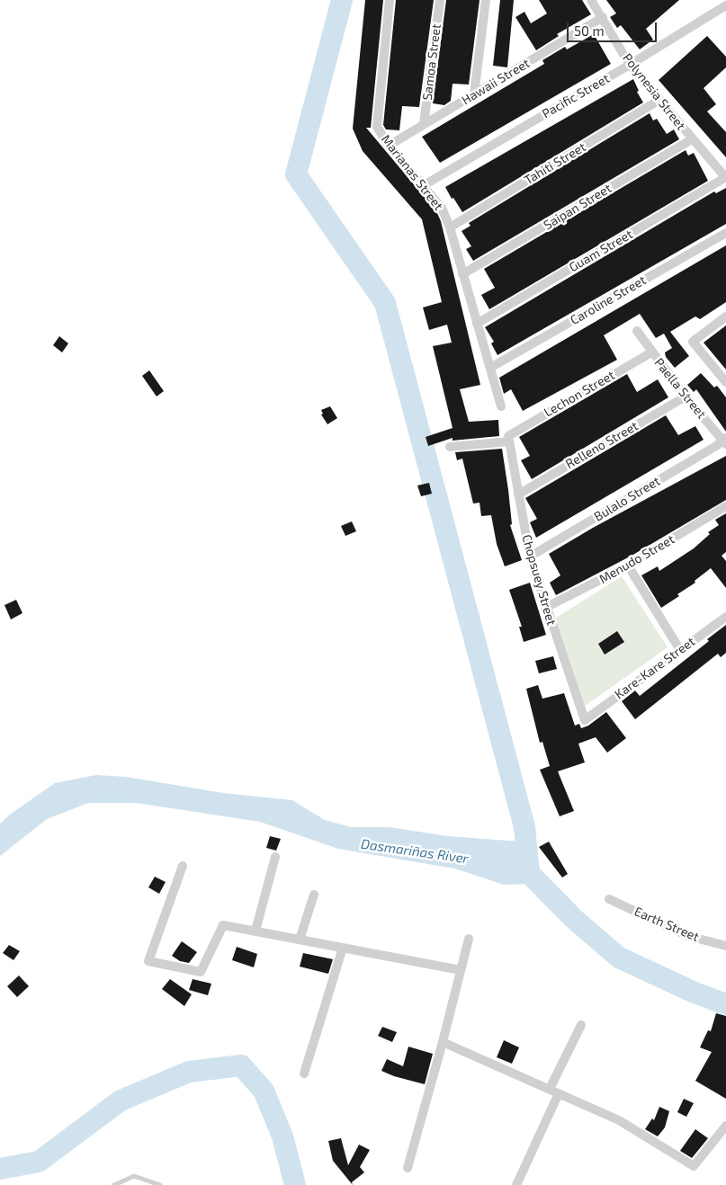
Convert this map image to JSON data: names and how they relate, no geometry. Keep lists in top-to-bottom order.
{
  "streets": {
    "street": [
      "Samoa Street",
      "Hawaii Street",
      "Polynesia Street",
      "Pacific Street",
      "Tahiti Street",
      "Marianas Street",
      "Saipan Street",
      "Guam Street",
      "Caroline Street",
      "Paella Street",
      "Lechon Street",
      "Relleno Street",
      "Bulalo Street",
      "Menudo Street",
      "Chopsuey Street",
      "Kare-Kare Street",
      "Earth Street"
    ]
  },
  "crossings": [
    ["Samoa Street", "Hawaii Street"],
    ["Hawaii Street", "Polynesia Street"],
    ["Hawaii Street", "Marianas Street"],
    ["Polynesia Street", "Pacific Street"],
    ["Polynesia Street", "Tahiti Street"],
    ["Polynesia Street", "Saipan Street"],
    ["Polynesia Street", "Guam Street"],
    ["Pacific Street", "Marianas Street"],
    ["Tahiti Street", "Marianas Street"],
    ["Marianas Street", "Saipan Street"],
    ["Marianas Street", "Guam Street"],
    ["Marianas Street", "Caroline Street"],
    ["Paella Street", "Lechon Street"],
    ["Paella Street", "Relleno Street"],
    ["Paella Street", "Bulalo Street"],
    ["Lechon Street", "Chopsuey Street"],
    ["Relleno Street", "Chopsuey Street"],
    ["Bulalo Street", "Chopsuey Street"],
    ["Menudo Street", "Chopsuey Street"],
    ["Chopsuey Street", "Kare-Kare Street"]
  ],
  "water": ["Dasmariñas River"],
  "scale_bar": "50 m"
}
